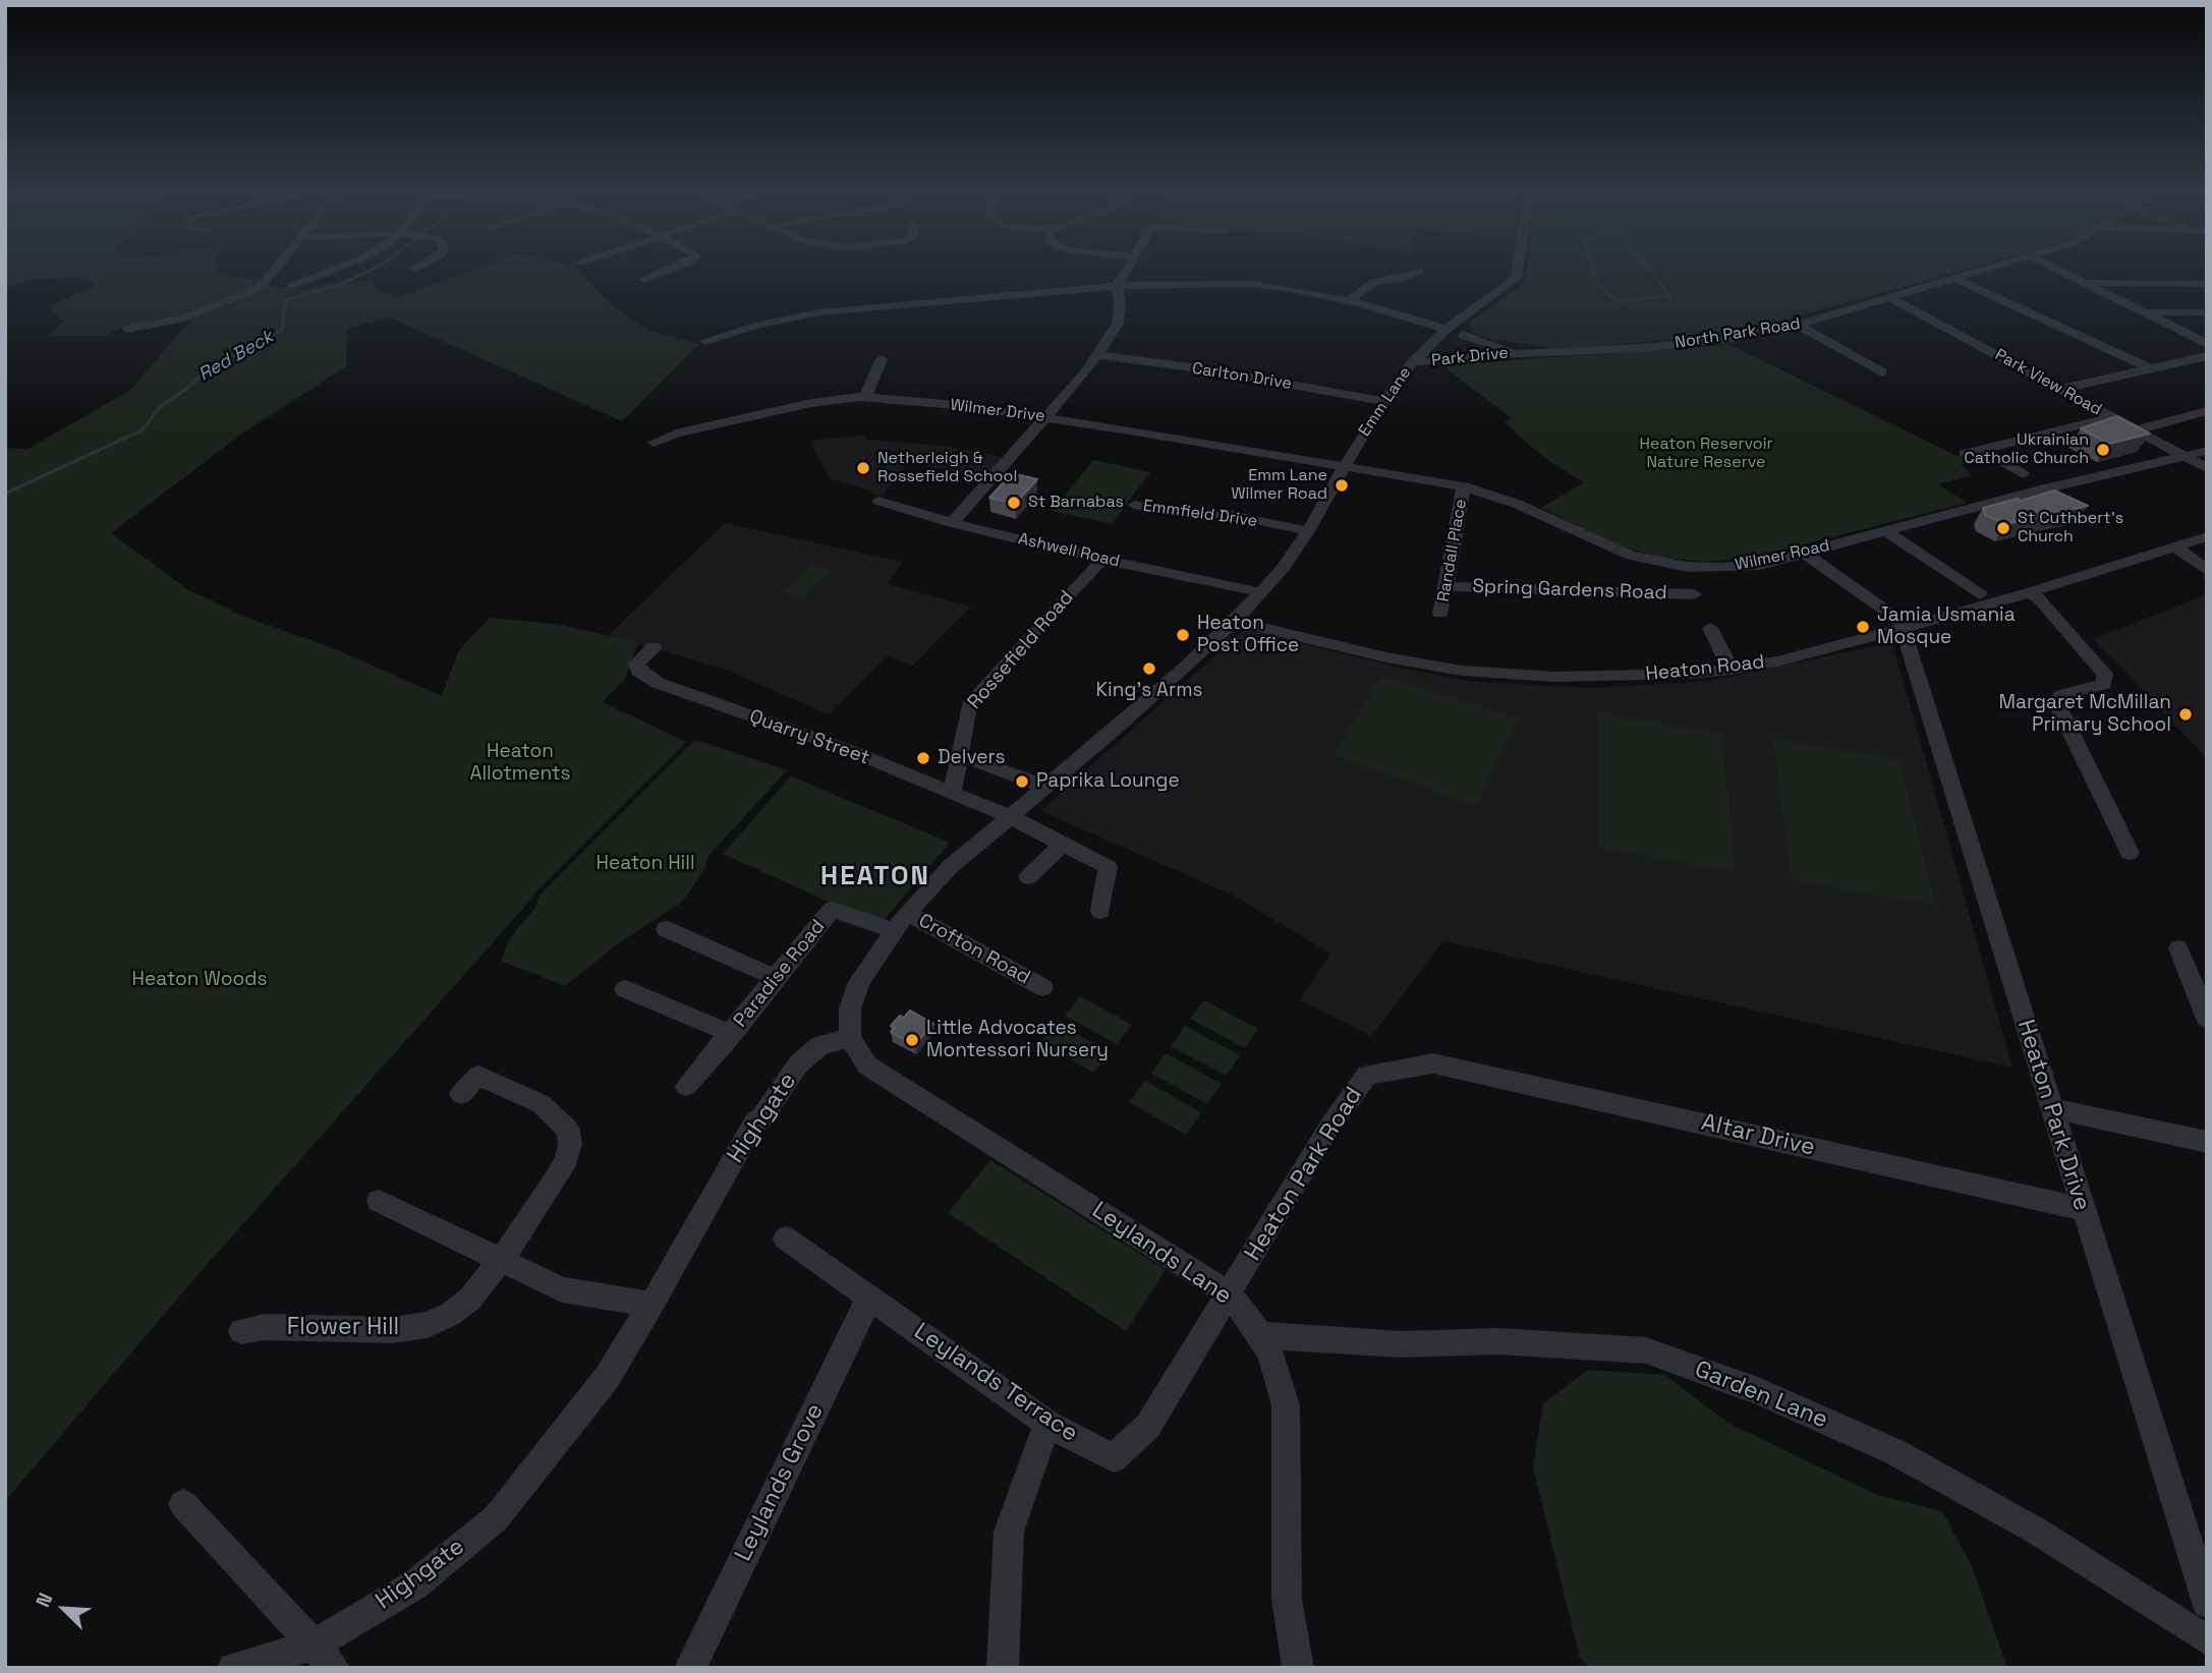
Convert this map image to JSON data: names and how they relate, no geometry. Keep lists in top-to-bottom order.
{
  "streets": {
    "street": [
      "North Park Road",
      "Park Drive",
      "Carlton Drive",
      "Park View Road",
      "Emm Lane",
      "Wilmer Drive",
      "Emmfield Drive",
      "Ashwell Road",
      "Randall Place",
      "Wilmer Road",
      "Spring Gardens Road",
      "Rossefield Road",
      "Heaton Road",
      "Quarry Street",
      "Crofton Road",
      "Paradise Road",
      "Heaton Park Drive",
      "Highgate",
      "Altar Drive",
      "Heaton Park Road",
      "Leylands Lane",
      "Flower Hill",
      "Leylands Terrace",
      "Garden Lane",
      "Leylands Grove"
    ]
  },
  "crossings": [
    ["North Park Road", "Park Drive"],
    ["North Park Road", "Park View Road"],
    ["Park Drive", "Emm Lane"],
    ["Carlton Drive", "Emm Lane"],
    ["Park View Road", "Wilmer Road"],
    ["Emm Lane", "Wilmer Drive"],
    ["Emm Lane", "Emmfield Drive"],
    ["Emm Lane", "Ashwell Road"],
    ["Emm Lane", "Wilmer Road"],
    ["Emm Lane", "Heaton Road"],
    ["Wilmer Drive", "Wilmer Road"],
    ["Ashwell Road", "Rossefield Road"],
    ["Randall Place", "Wilmer Road"],
    ["Randall Place", "Spring Gardens Road"],
    ["Wilmer Road", "Spring Gardens Road"],
    ["Rossefield Road", "Quarry Street"],
    ["Heaton Road", "Heaton Park Drive"],
    ["Heaton Park Drive", "Altar Drive"],
    ["Highgate", "Leylands Lane"],
    ["Altar Drive", "Heaton Park Road"],
    ["Heaton Park Road", "Leylands Lane"],
    ["Heaton Park Road", "Leylands Terrace"],
    ["Leylands Lane", "Leylands Terrace"],
    ["Leylands Lane", "Garden Lane"],
    ["Leylands Terrace", "Leylands Grove"]
  ],
  "districts": ["HEATON"],
  "water": ["Red Beck"],
  "parks": [
    "Heaton Reservoir Nature Reserve",
    "Heaton Allotments",
    "Heaton Hill",
    "Heaton Woods"
  ],
  "places": [
    "Ukrainian Catholic Church",
    "Netherleigh & Rossefield School",
    "Emm Lane Wilmer Road",
    "St Barnabas",
    "St Cuthbert's Church",
    "Jamia Usmania Mosque",
    "Heaton Post Office",
    "King's Arms",
    "Margaret McMillan Primary School",
    "Delvers",
    "Paprika Lounge",
    "Little Advocates Montessori Nursery"
  ],
  "north": "top left"
}
